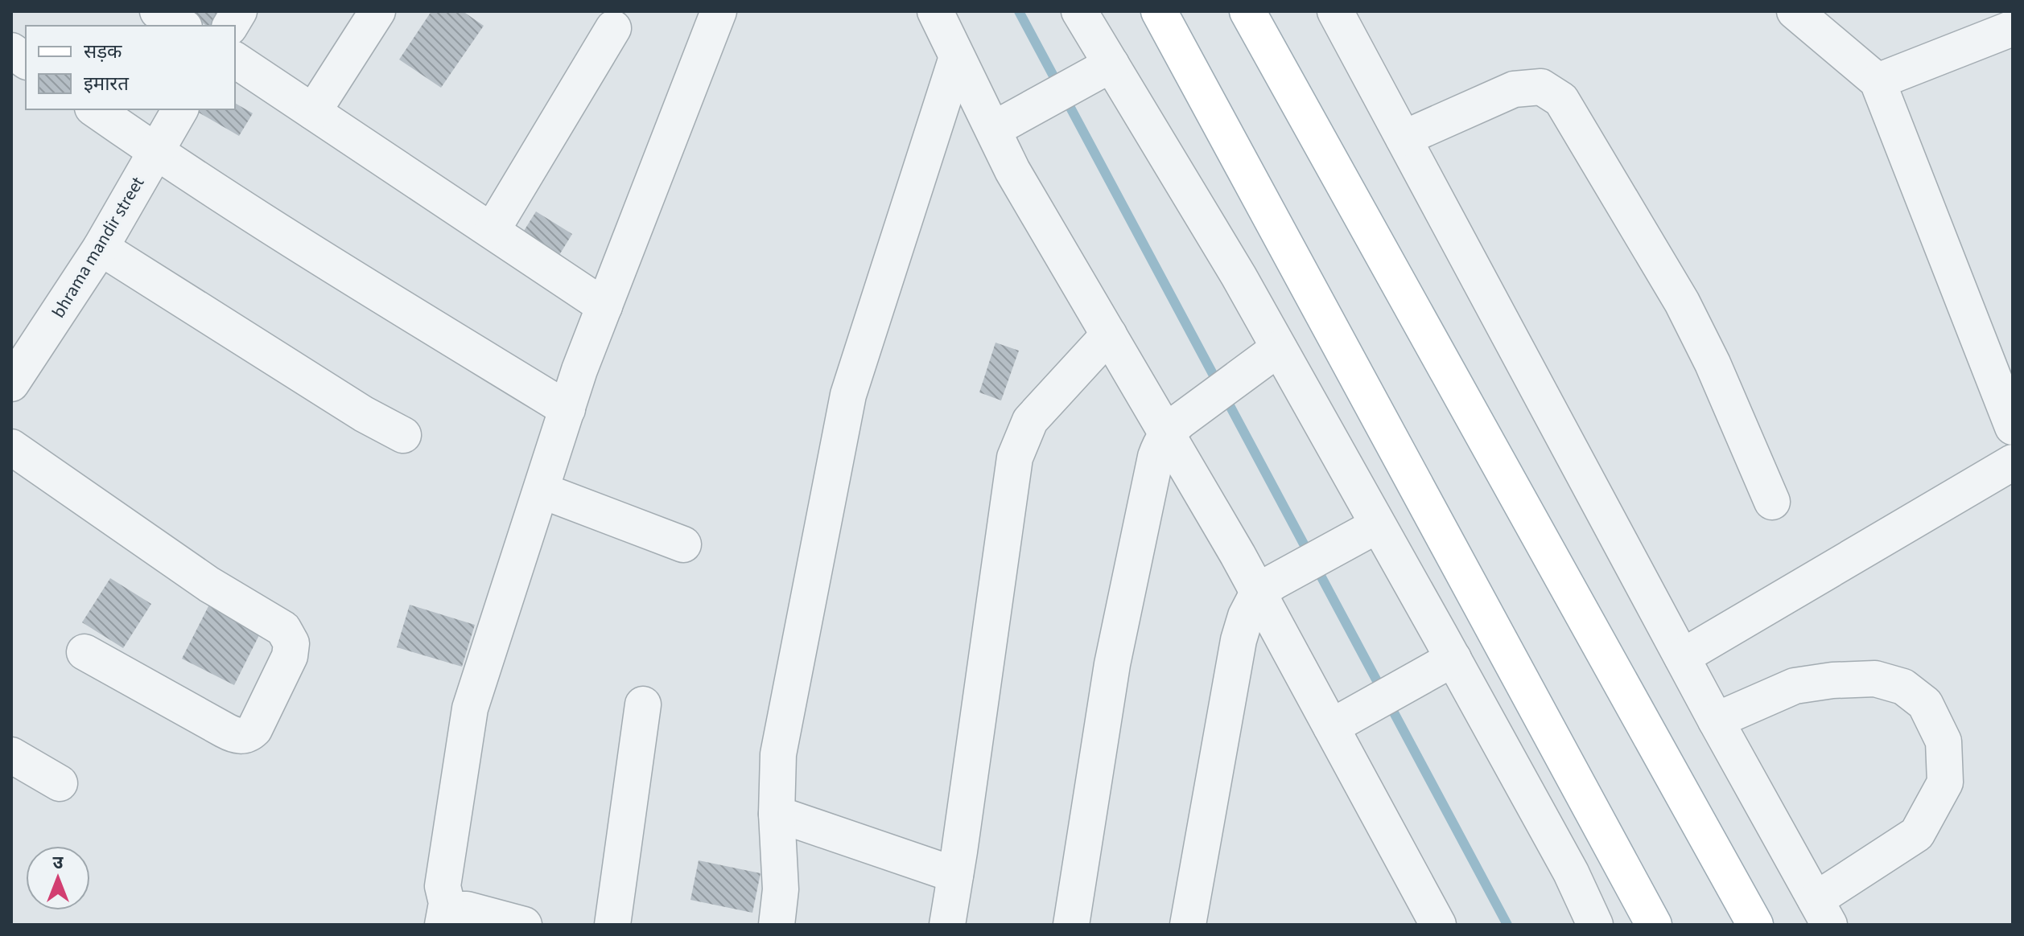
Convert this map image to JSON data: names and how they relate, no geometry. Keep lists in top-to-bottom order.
{
  "streets": {
    "street": ["bhrama mandir street"]
  },
  "legend": ["सड़क", "इमारत"],
  "north": "top"
}
